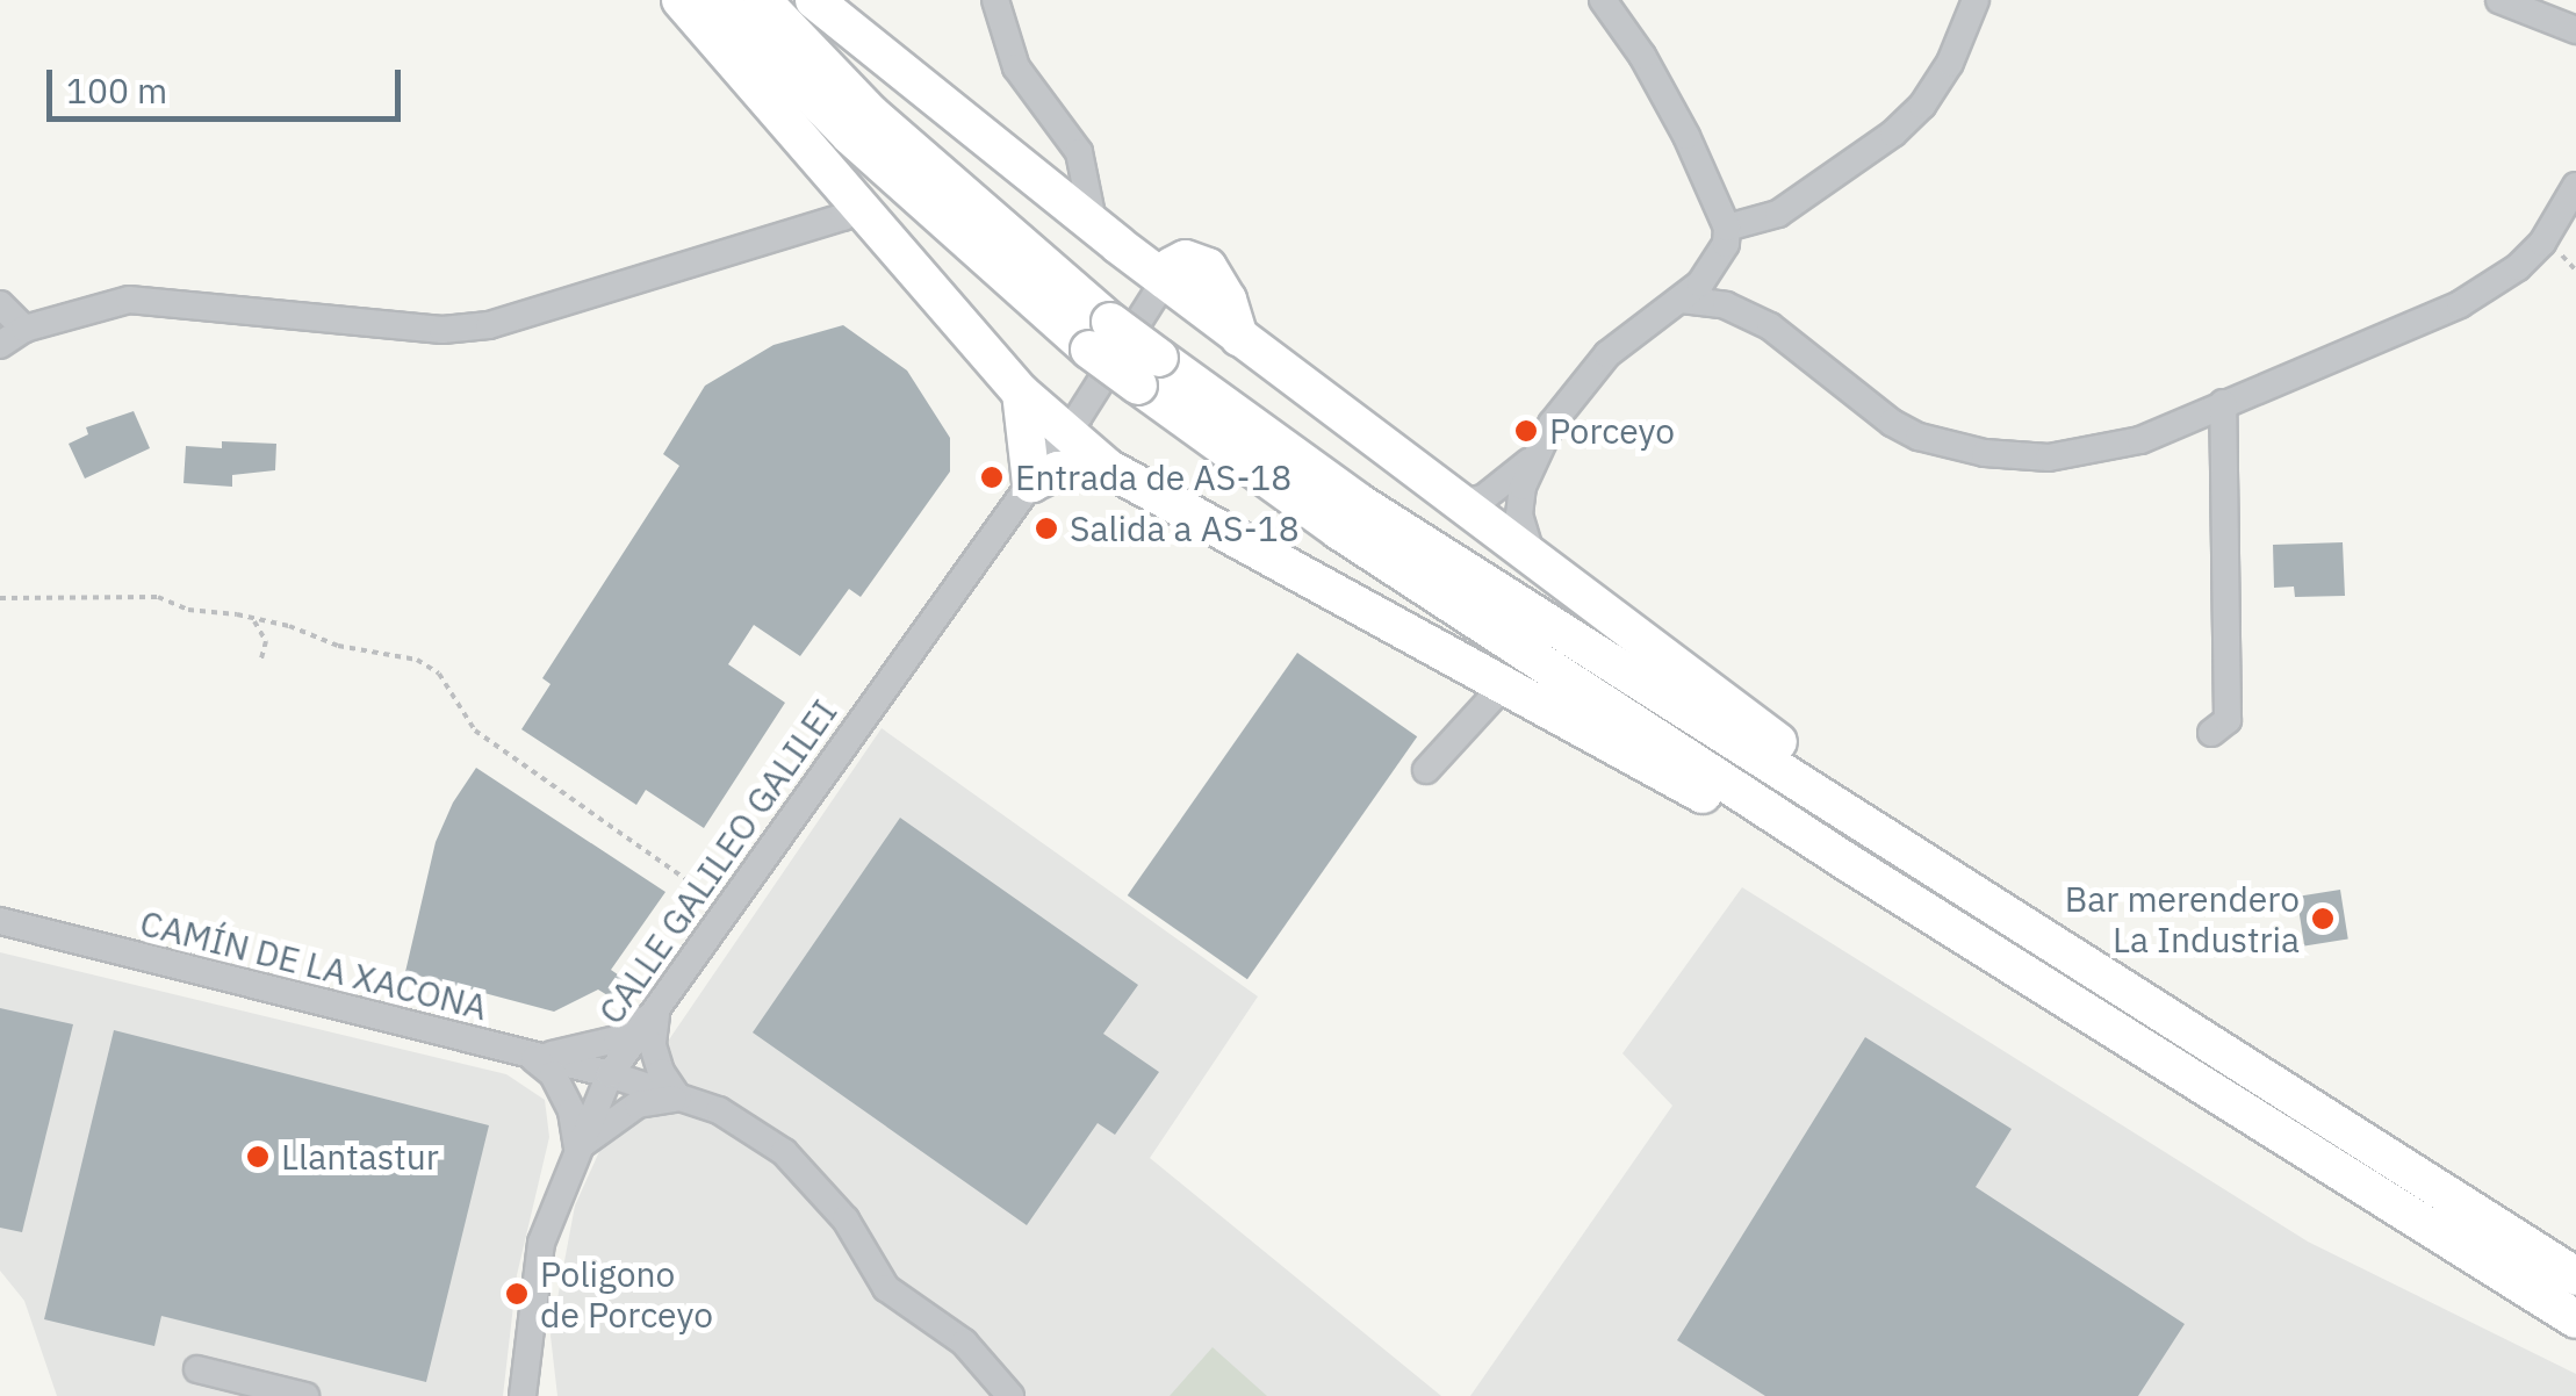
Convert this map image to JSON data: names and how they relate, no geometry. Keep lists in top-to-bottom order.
{
  "streets": {
    "street": ["CALLE GALILEO GALILEI", "CAMÍN DE LA XACONA"]
  },
  "crossings": [
    ["CALLE GALILEO GALILEI", "CAMÍN DE LA XACONA"]
  ],
  "places": [
    "Porceyo",
    "Entrada de AS-18",
    "Salida a AS-18",
    "Bar merendero La Industria",
    "Llantastur",
    "Poligono de Porceyo"
  ],
  "scale_bar": "100 m"
}
